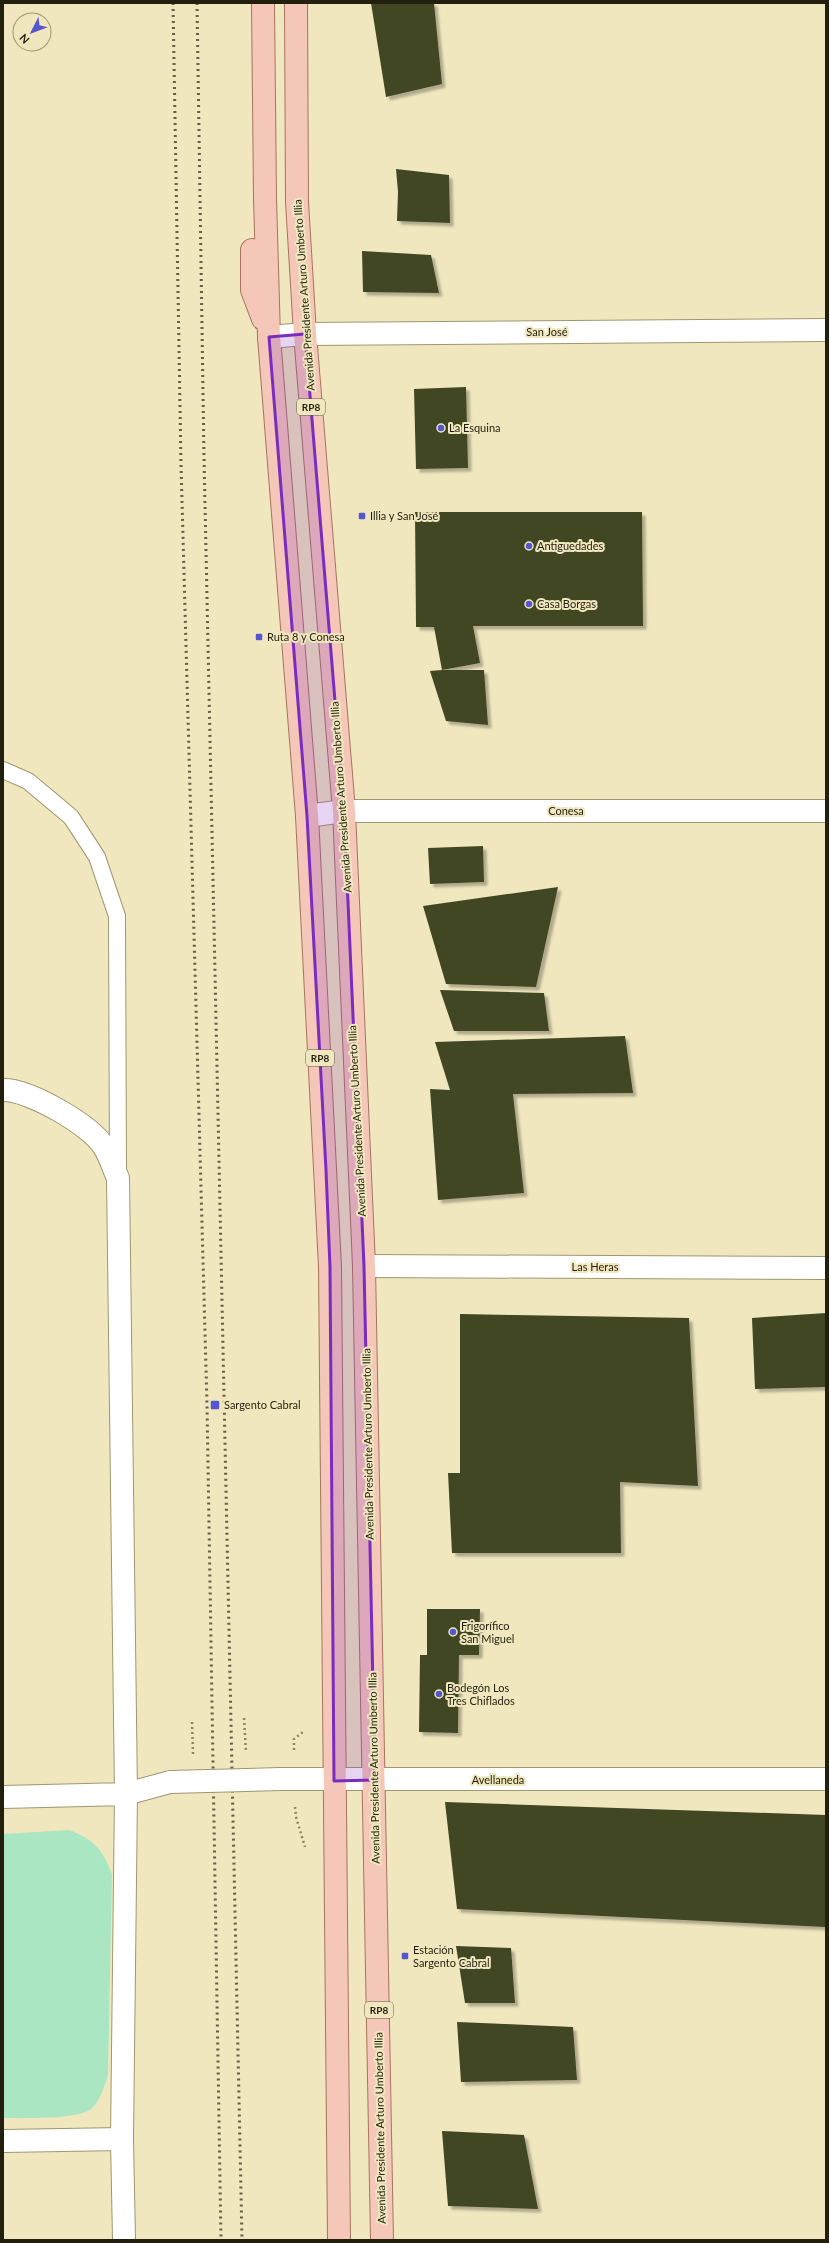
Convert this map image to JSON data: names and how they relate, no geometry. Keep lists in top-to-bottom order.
{
  "streets": {
    "main road": ["Avenida Presidente Arturo Umberto Illia", "RP8"],
    "street": [
      "San José",
      "Conesa",
      "Las Heras",
      "Avellaneda"
    ]
  },
  "crossings": [
    ["Avenida Presidente Arturo Umberto Illia", "San José"],
    ["Avenida Presidente Arturo Umberto Illia", "Conesa"],
    ["Avenida Presidente Arturo Umberto Illia", "Las Heras"],
    ["Avenida Presidente Arturo Umberto Illia", "Avellaneda"],
    ["San José", "RP8"],
    ["RP8", "Conesa"],
    ["RP8", "Avellaneda"]
  ],
  "places": {
    "other": [
      "La Esquina",
      "Antiguedades",
      "Casa Borgas",
      "Frigorífico San Miguel",
      "Bodegón Los Tres Chiflados"
    ],
    "transit": [
      "Illia y San José",
      "Ruta 8 y Conesa",
      "Sargento Cabral",
      "Estación Sargento Cabral"
    ]
  },
  "north": "bottom left"
}
